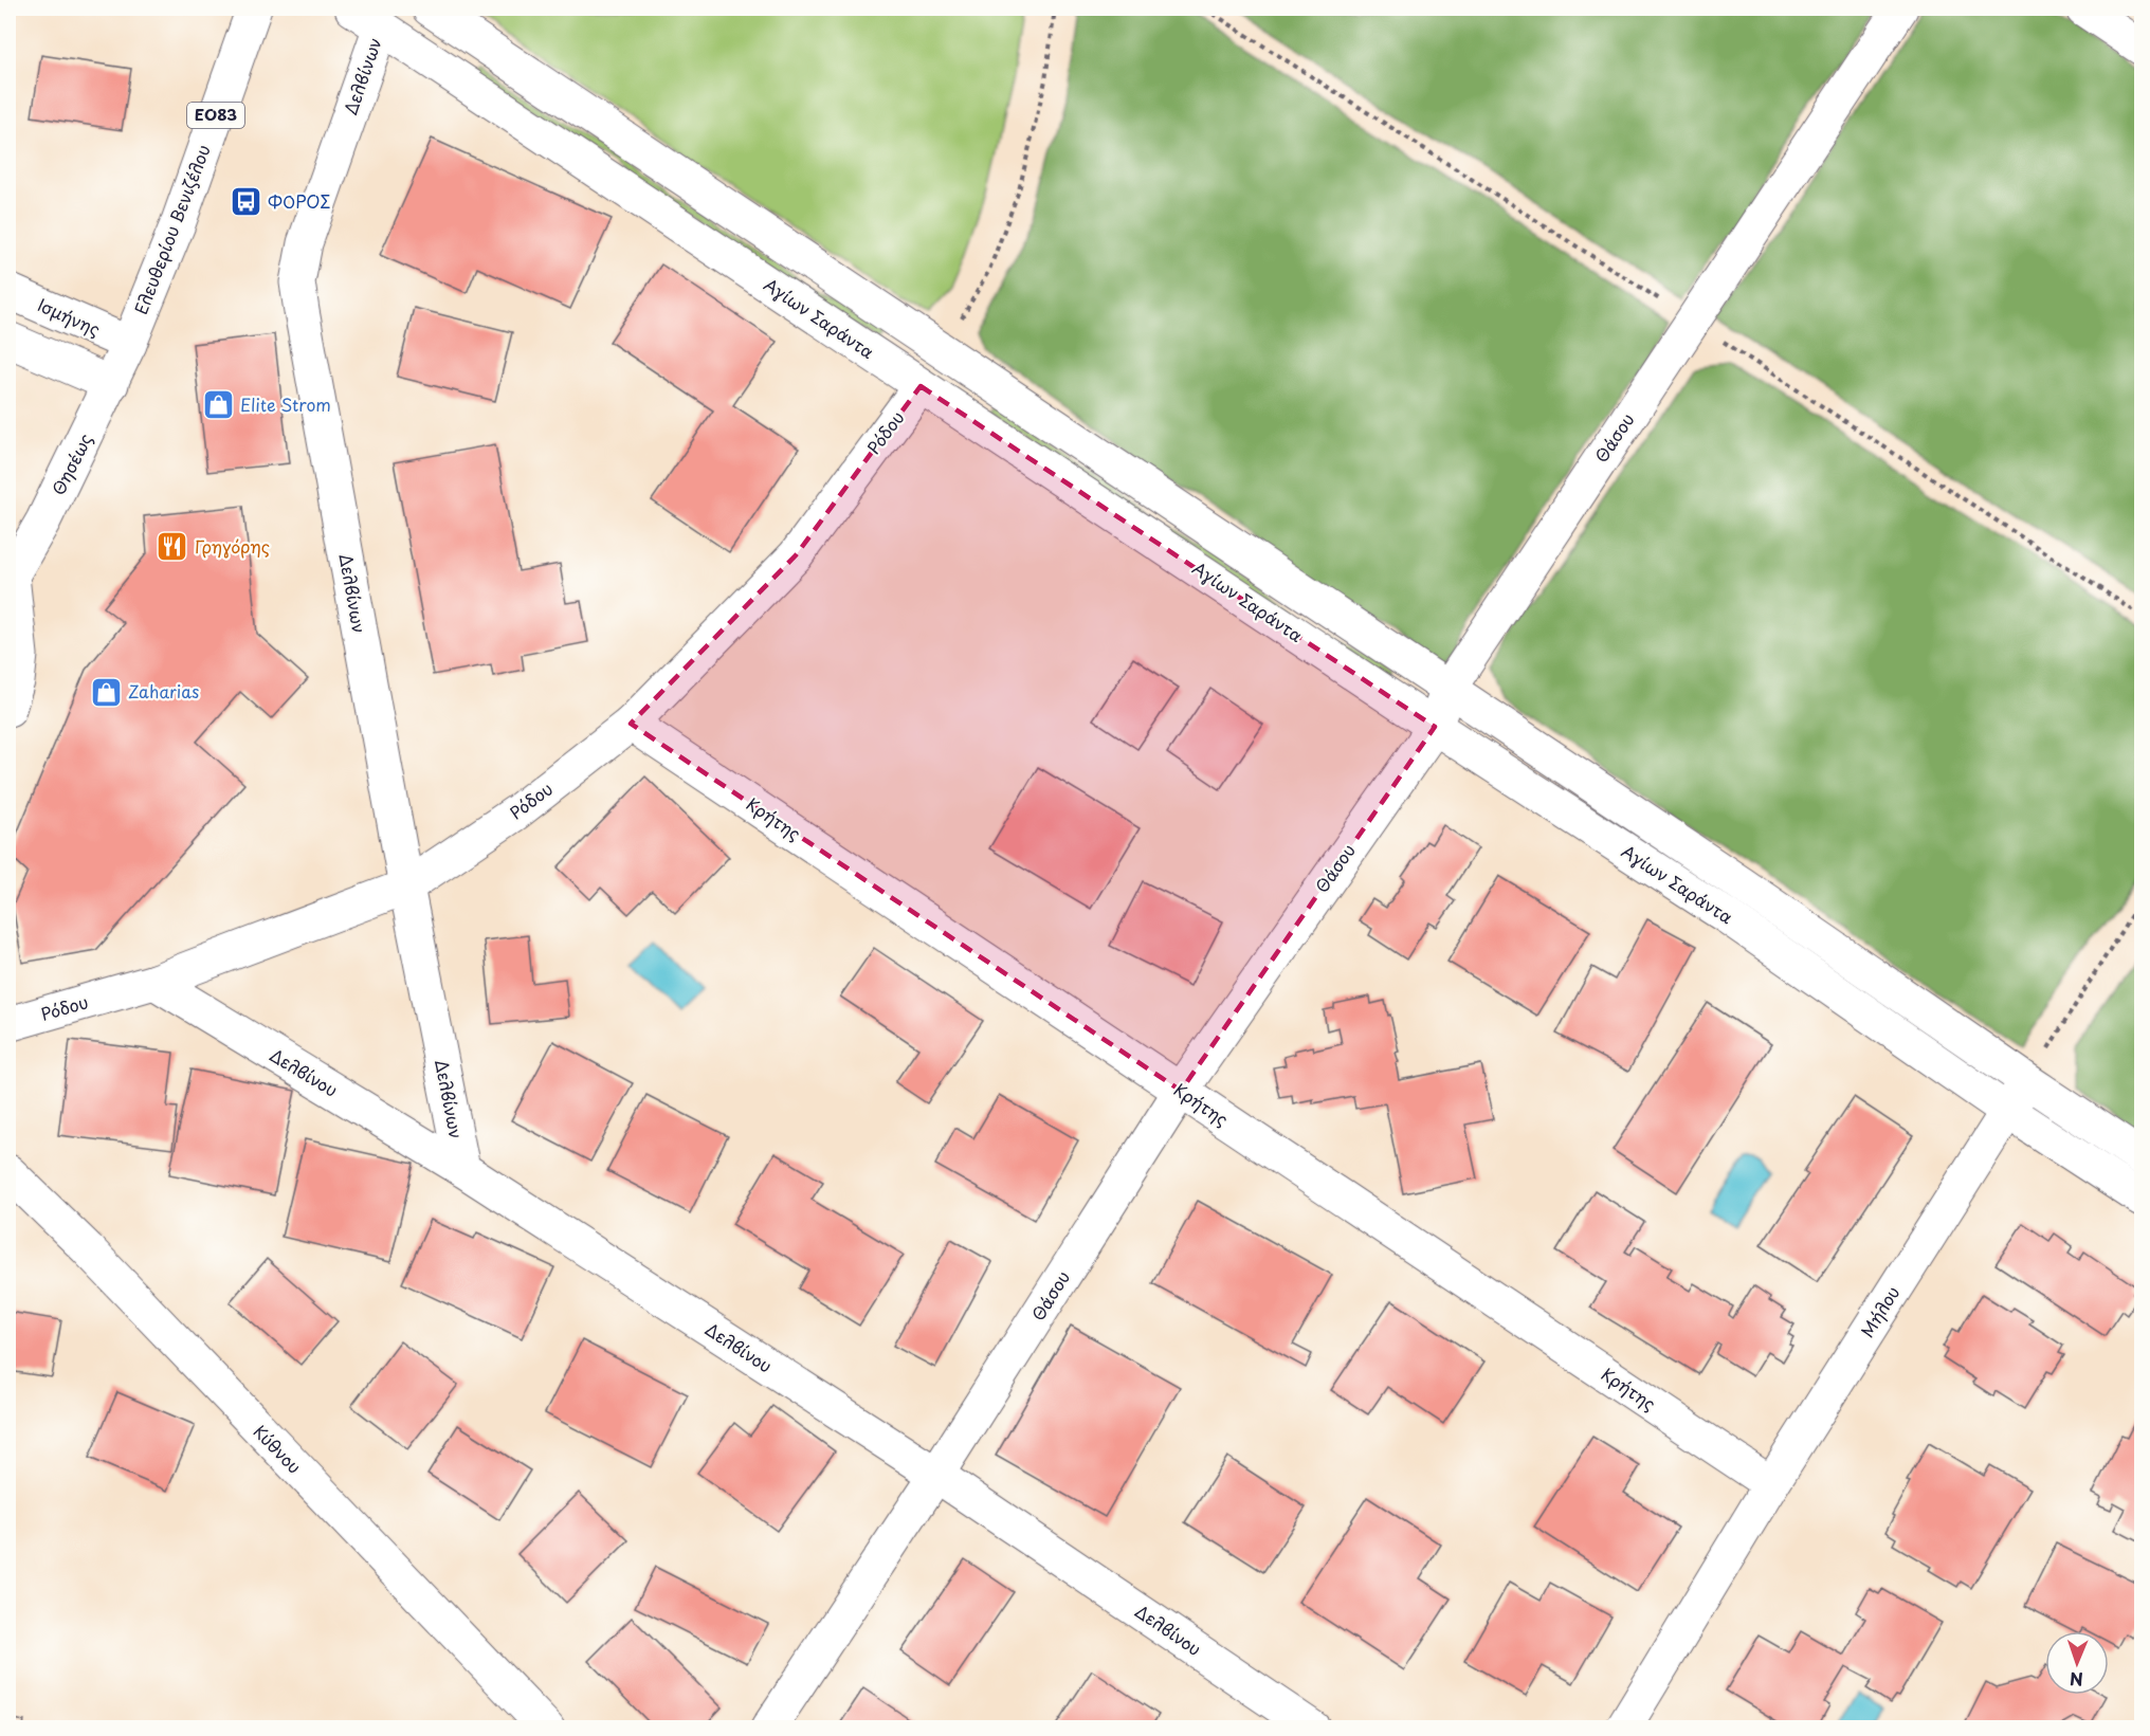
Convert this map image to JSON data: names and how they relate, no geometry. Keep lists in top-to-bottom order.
{
  "streets": {
    "street": [
      "Δελβίνων",
      "ΕΟ83",
      "Ελευθερίου Βενιζέλου",
      "Ισμήνης",
      "Αγίων Σαράντα",
      "Ρόδου",
      "Θάσου",
      "Θησέως",
      "Κρήτης",
      "Δελβίνου",
      "Μήλου",
      "Κύθνου"
    ]
  },
  "crossings": [
    ["Δελβίνων", "Αγίων Σαράντα"],
    ["Δελβίνων", "Ρόδου"],
    ["Δελβίνων", "Δελβίνου"],
    ["Ελευθερίου Βενιζέλου", "Ισμήνης"],
    ["Ελευθερίου Βενιζέλου", "Θησέως"],
    ["Ισμήνης", "Θησέως"],
    ["Αγίων Σαράντα", "Ρόδου"],
    ["Αγίων Σαράντα", "Θάσου"],
    ["Αγίων Σαράντα", "Μήλου"],
    ["Ρόδου", "Κρήτης"],
    ["Ρόδου", "Δελβίνου"],
    ["Θάσου", "Κρήτης"],
    ["Θάσου", "Δελβίνου"],
    ["Κρήτης", "Μήλου"]
  ],
  "places": {
    "bus stop": ["ΦΟΡΟΣ"],
    "shop": ["Elite Strom", "Zaharias"],
    "restaurant": ["Γρηγόρης"]
  },
  "north": "bottom"
}
